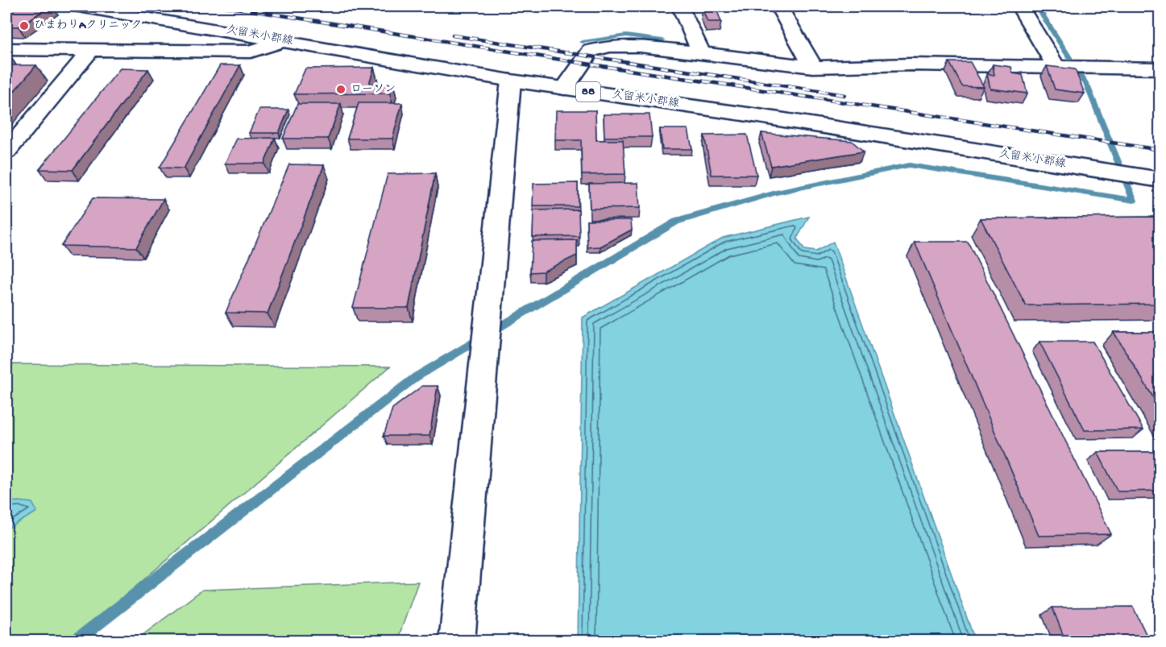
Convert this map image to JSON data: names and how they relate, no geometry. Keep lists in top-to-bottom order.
{
  "streets": {
    "street": ["久留米小郡線", "88"]
  },
  "places": ["ひまわりAクリニック", "ローソン"]
}
